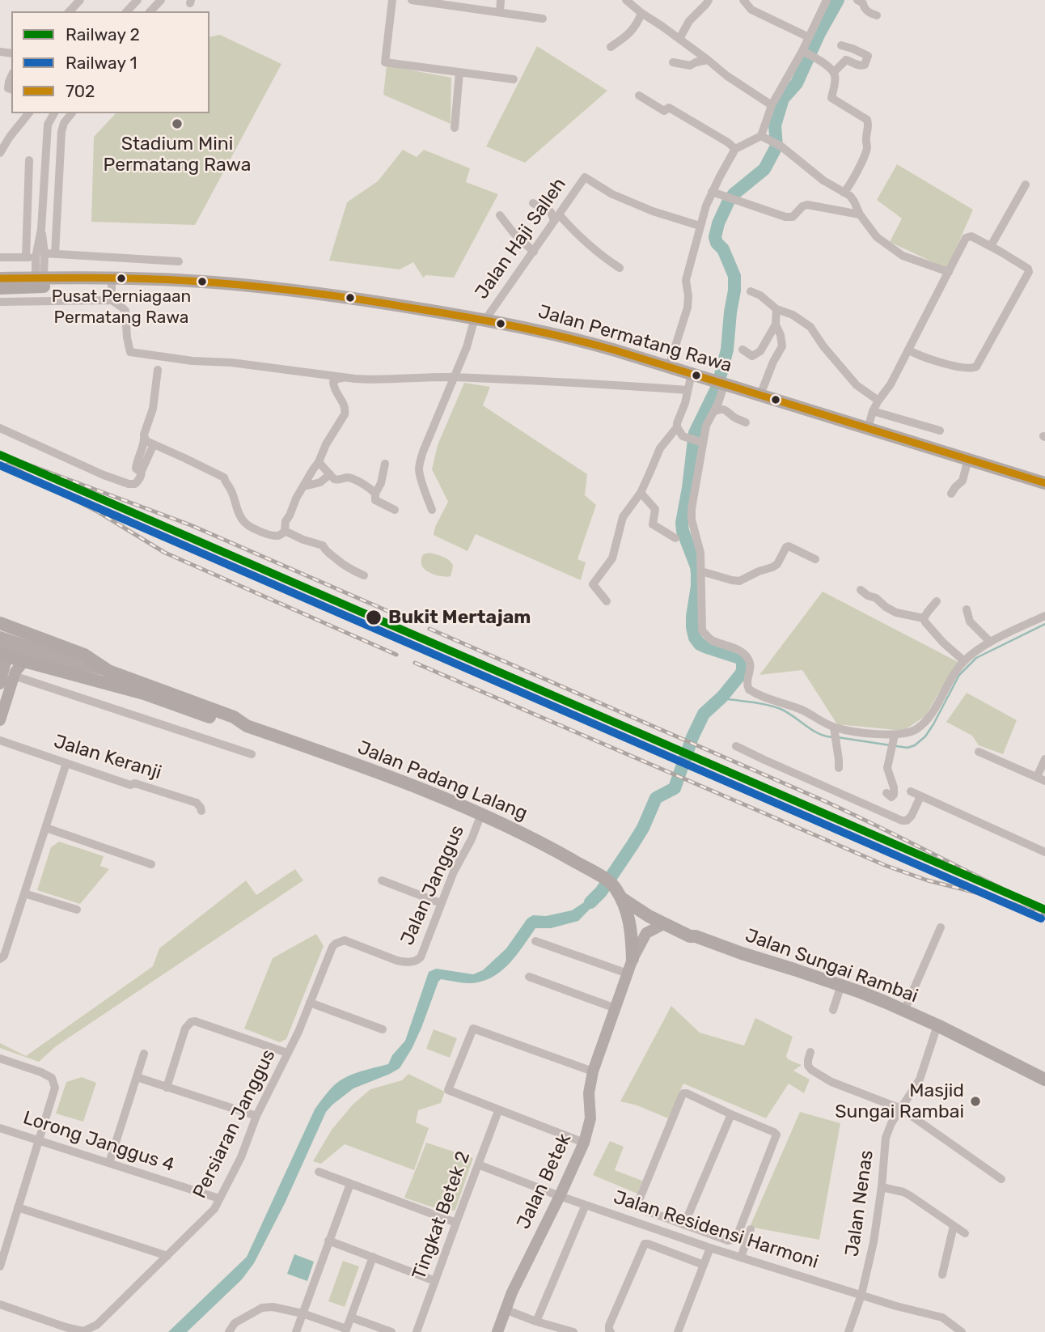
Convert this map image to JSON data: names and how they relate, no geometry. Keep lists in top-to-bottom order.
{
  "streets": {
    "main road": ["Jalan Permatang Rawa", "Jalan Padang Lalang", "Jalan Sungai Rambai"],
    "street": [
      "Jalan Haji Salleh",
      "Jalan Keranji",
      "Jalan Janggus",
      "Persiaran Janggus",
      "Lorong Janggus 4",
      "Jalan Betek",
      "Jalan Nenas",
      "Tingkat Betek 2",
      "Jalan Residensi Harmoni"
    ]
  },
  "crossings": [
    ["Jalan Haji Salleh", "Jalan Permatang Rawa"],
    ["Jalan Padang Lalang", "Jalan Janggus"],
    ["Jalan Padang Lalang", "Jalan Sungai Rambai"],
    ["Jalan Janggus", "Persiaran Janggus"],
    ["Jalan Sungai Rambai", "Jalan Betek"],
    ["Jalan Sungai Rambai", "Jalan Nenas"],
    ["Persiaran Janggus", "Lorong Janggus 4"],
    ["Jalan Betek", "Jalan Residensi Harmoni"],
    ["Jalan Nenas", "Jalan Residensi Harmoni"],
    ["Tingkat Betek 2", "Jalan Residensi Harmoni"]
  ],
  "places": [
    "Stadium Mini Permatang Rawa",
    "Pusat Perniagaan Permatang Rawa",
    "Bukit Mertajam",
    "Masjid Sungai Rambai"
  ],
  "lines": ["transit line 702", "rail line 2", "rail line 1"],
  "legend": ["Railway 2", "Railway 1", "702"]
}
